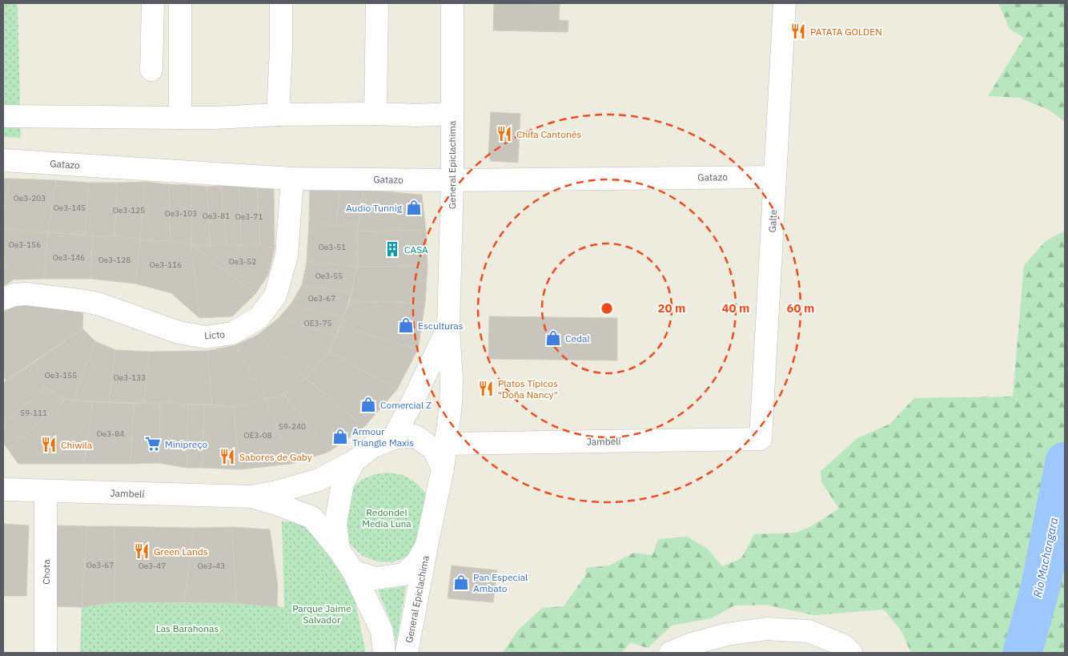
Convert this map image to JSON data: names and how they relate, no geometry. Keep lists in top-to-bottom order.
{
  "streets": {
    "street": [
      "Gatazo",
      "General Epiclachima",
      "Galte",
      "Licto",
      "Jambelí",
      "Chota"
    ]
  },
  "crossings": [
    ["Gatazo", "General Epiclachima"],
    ["Gatazo", "Galte"],
    ["Gatazo", "Licto"],
    ["General Epiclachima", "Jambelí"],
    ["Galte", "Jambelí"],
    ["Jambelí", "Chota"]
  ],
  "water": ["Rio Machangara"],
  "parks": ["Redondel Media Luna", "Parque Jaime Salvador", "Las Barahonas"],
  "places": {
    "restaurant": [
      "PATATA GOLDEN",
      "Chifa Cantonés",
      "Platos Típicos \"Doña Nancy\"",
      "Chiwila",
      "Sabores de Gaby",
      "Green Lands"
    ],
    "shop": [
      "Audio Tunnig",
      "Esculturas",
      "Cedal",
      "Comercial Z",
      "Armour Triangle Maxis",
      "Pan Especial Ambato"
    ],
    "building": ["CASA"],
    "supermarket": ["Minipreço"]
  },
  "house_numbers": [
    "Oe3-203",
    "Oe3-145",
    "Oe3-125",
    "Oe3-103",
    "Oe3-81",
    "Oe3-71",
    "Oe3-156",
    "Oe3-51",
    "Oe3-146",
    "Oe3-128",
    "Oe3-52",
    "Oe3-116",
    "Oe3-55",
    "Oe3-67",
    "OE3-75",
    "Oe3-155",
    "Oe3-133",
    "S9-111",
    "S9-240",
    "Oe3-84",
    "OE3-08",
    "Oe3-67",
    "Oe3-47",
    "Oe3-43"
  ],
  "rings": ["20 m", "40 m", "60 m"]
}
